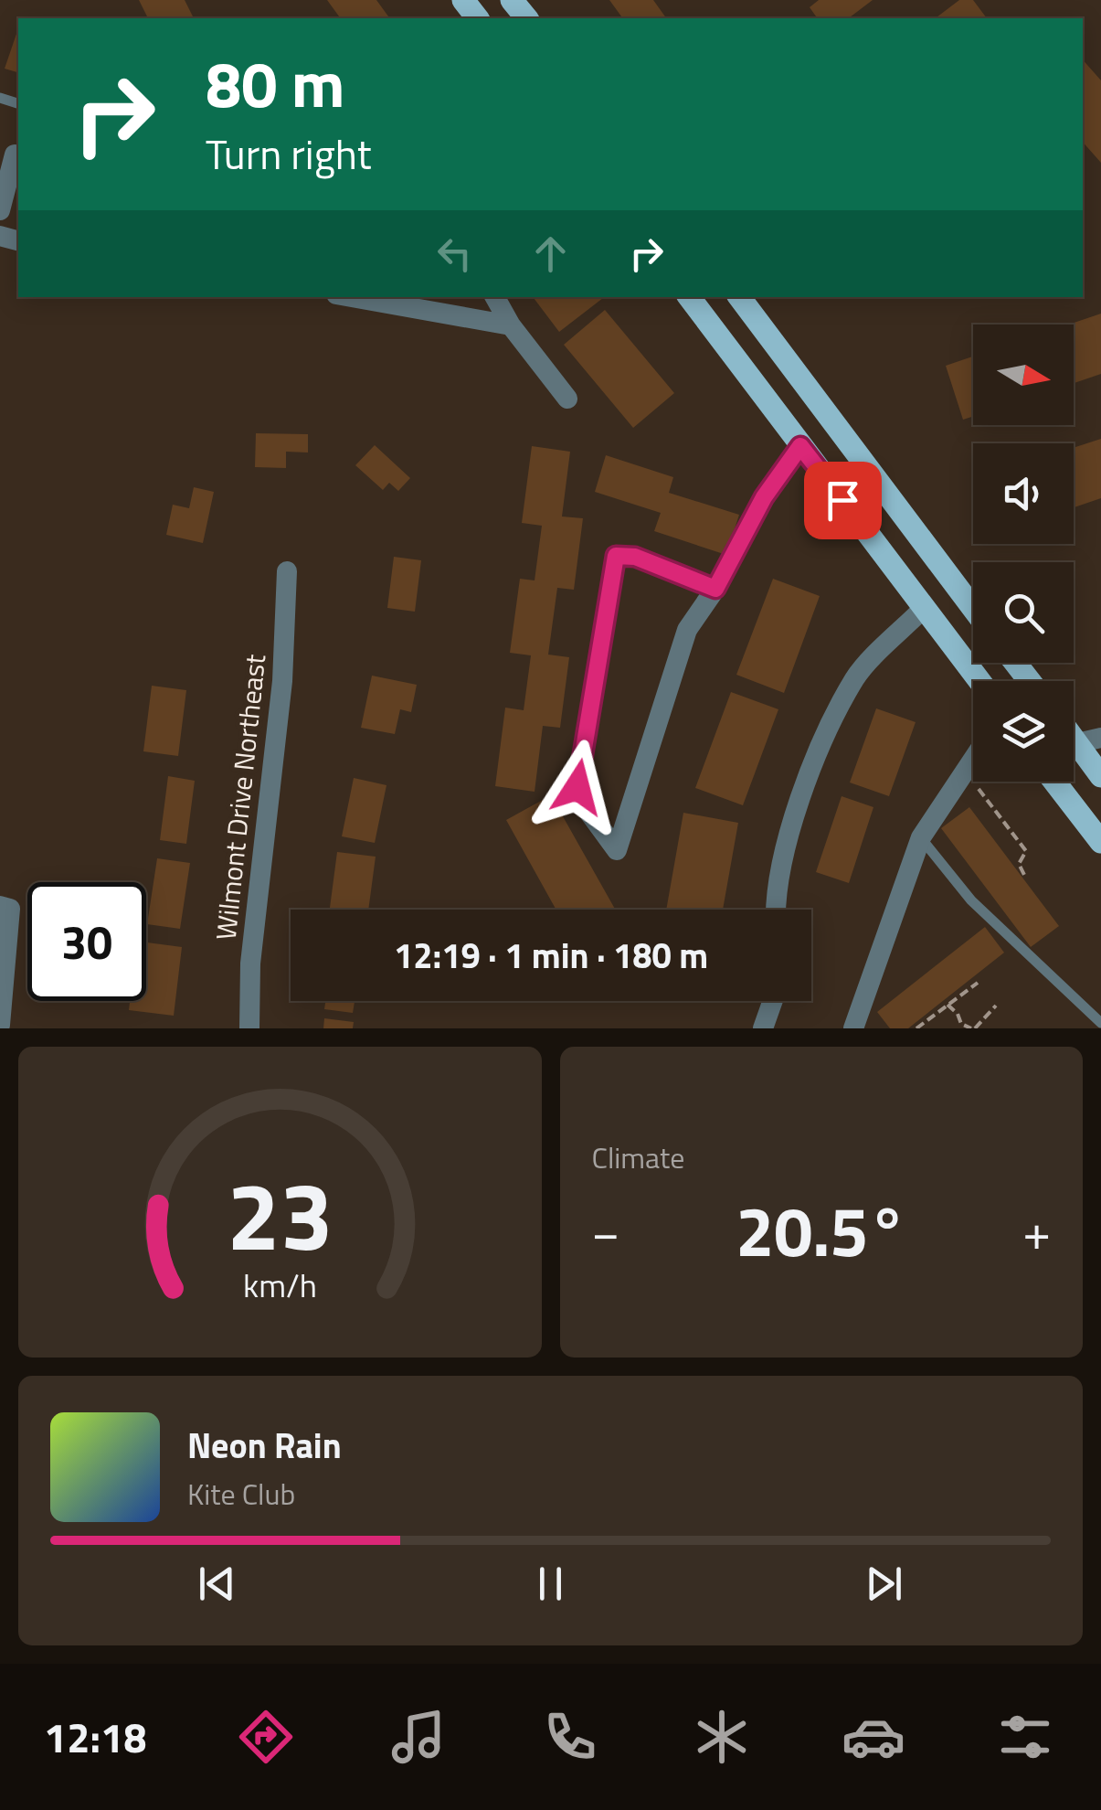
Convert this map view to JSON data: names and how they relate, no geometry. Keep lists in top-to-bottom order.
{
  "streets": {
    "street": ["Wilmont Drive Northeast"]
  },
  "north": "right",
  "page": {
    "turn": ["80 m", "Turn right"],
    "limit": "30",
    "trip": "12:19 · 1 min · 180 m",
    "tile": "Climate",
    "heat": ["−", "20.5°", "+"],
    "song": ["Neon Rain", "Kite Club"],
    "tabs": "12:18",
    "gauge": ["23", "km/h"]
  }
}
